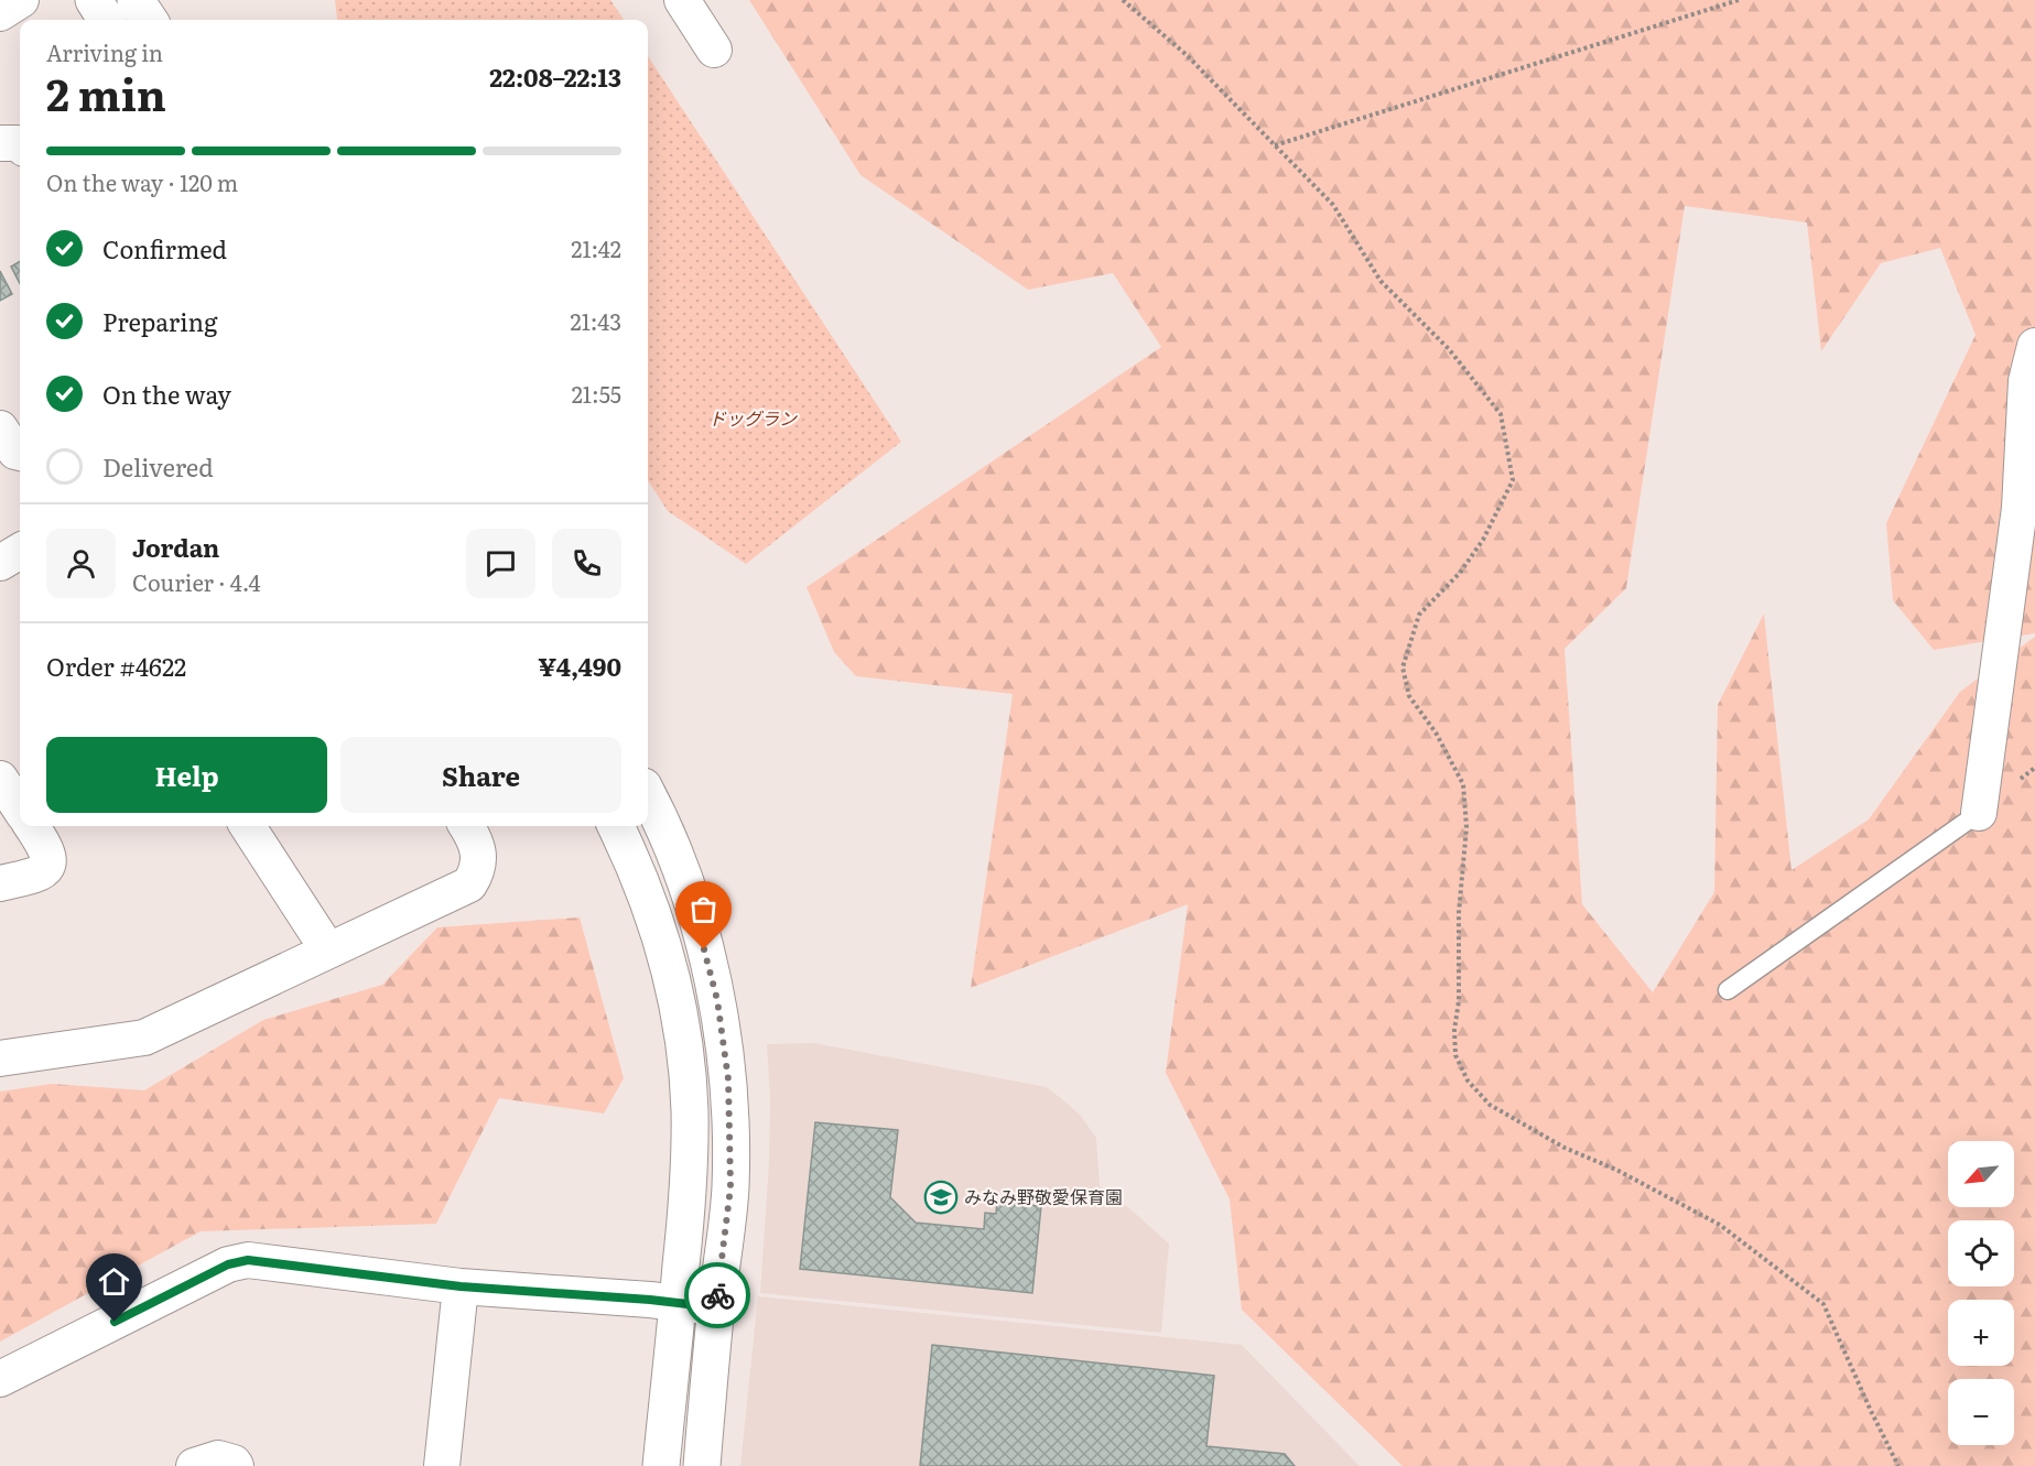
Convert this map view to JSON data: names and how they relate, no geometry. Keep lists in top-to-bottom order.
{
  "parks": ["ドッグラン"],
  "places": {
    "school or university": ["みなみ野敬愛保育園"]
  },
  "north": "bottom left",
  "page": {
    "heading": ["2 min", "Arriving in", "22:08–22:13"],
    "panel": [
      "Jordan",
      "Courier · 4.4",
      "Order #4622",
      "¥4,490"
    ],
    "bar": "On the way · 120 m",
    "list": [
      ["Confirmed", "21:42"],
      ["Preparing", "21:43"],
      ["On the way", "21:55"],
      "Delivered"
    ],
    "buttons": ["Help", "Share"],
    "map_buttons": ["+", "−"]
  }
}
